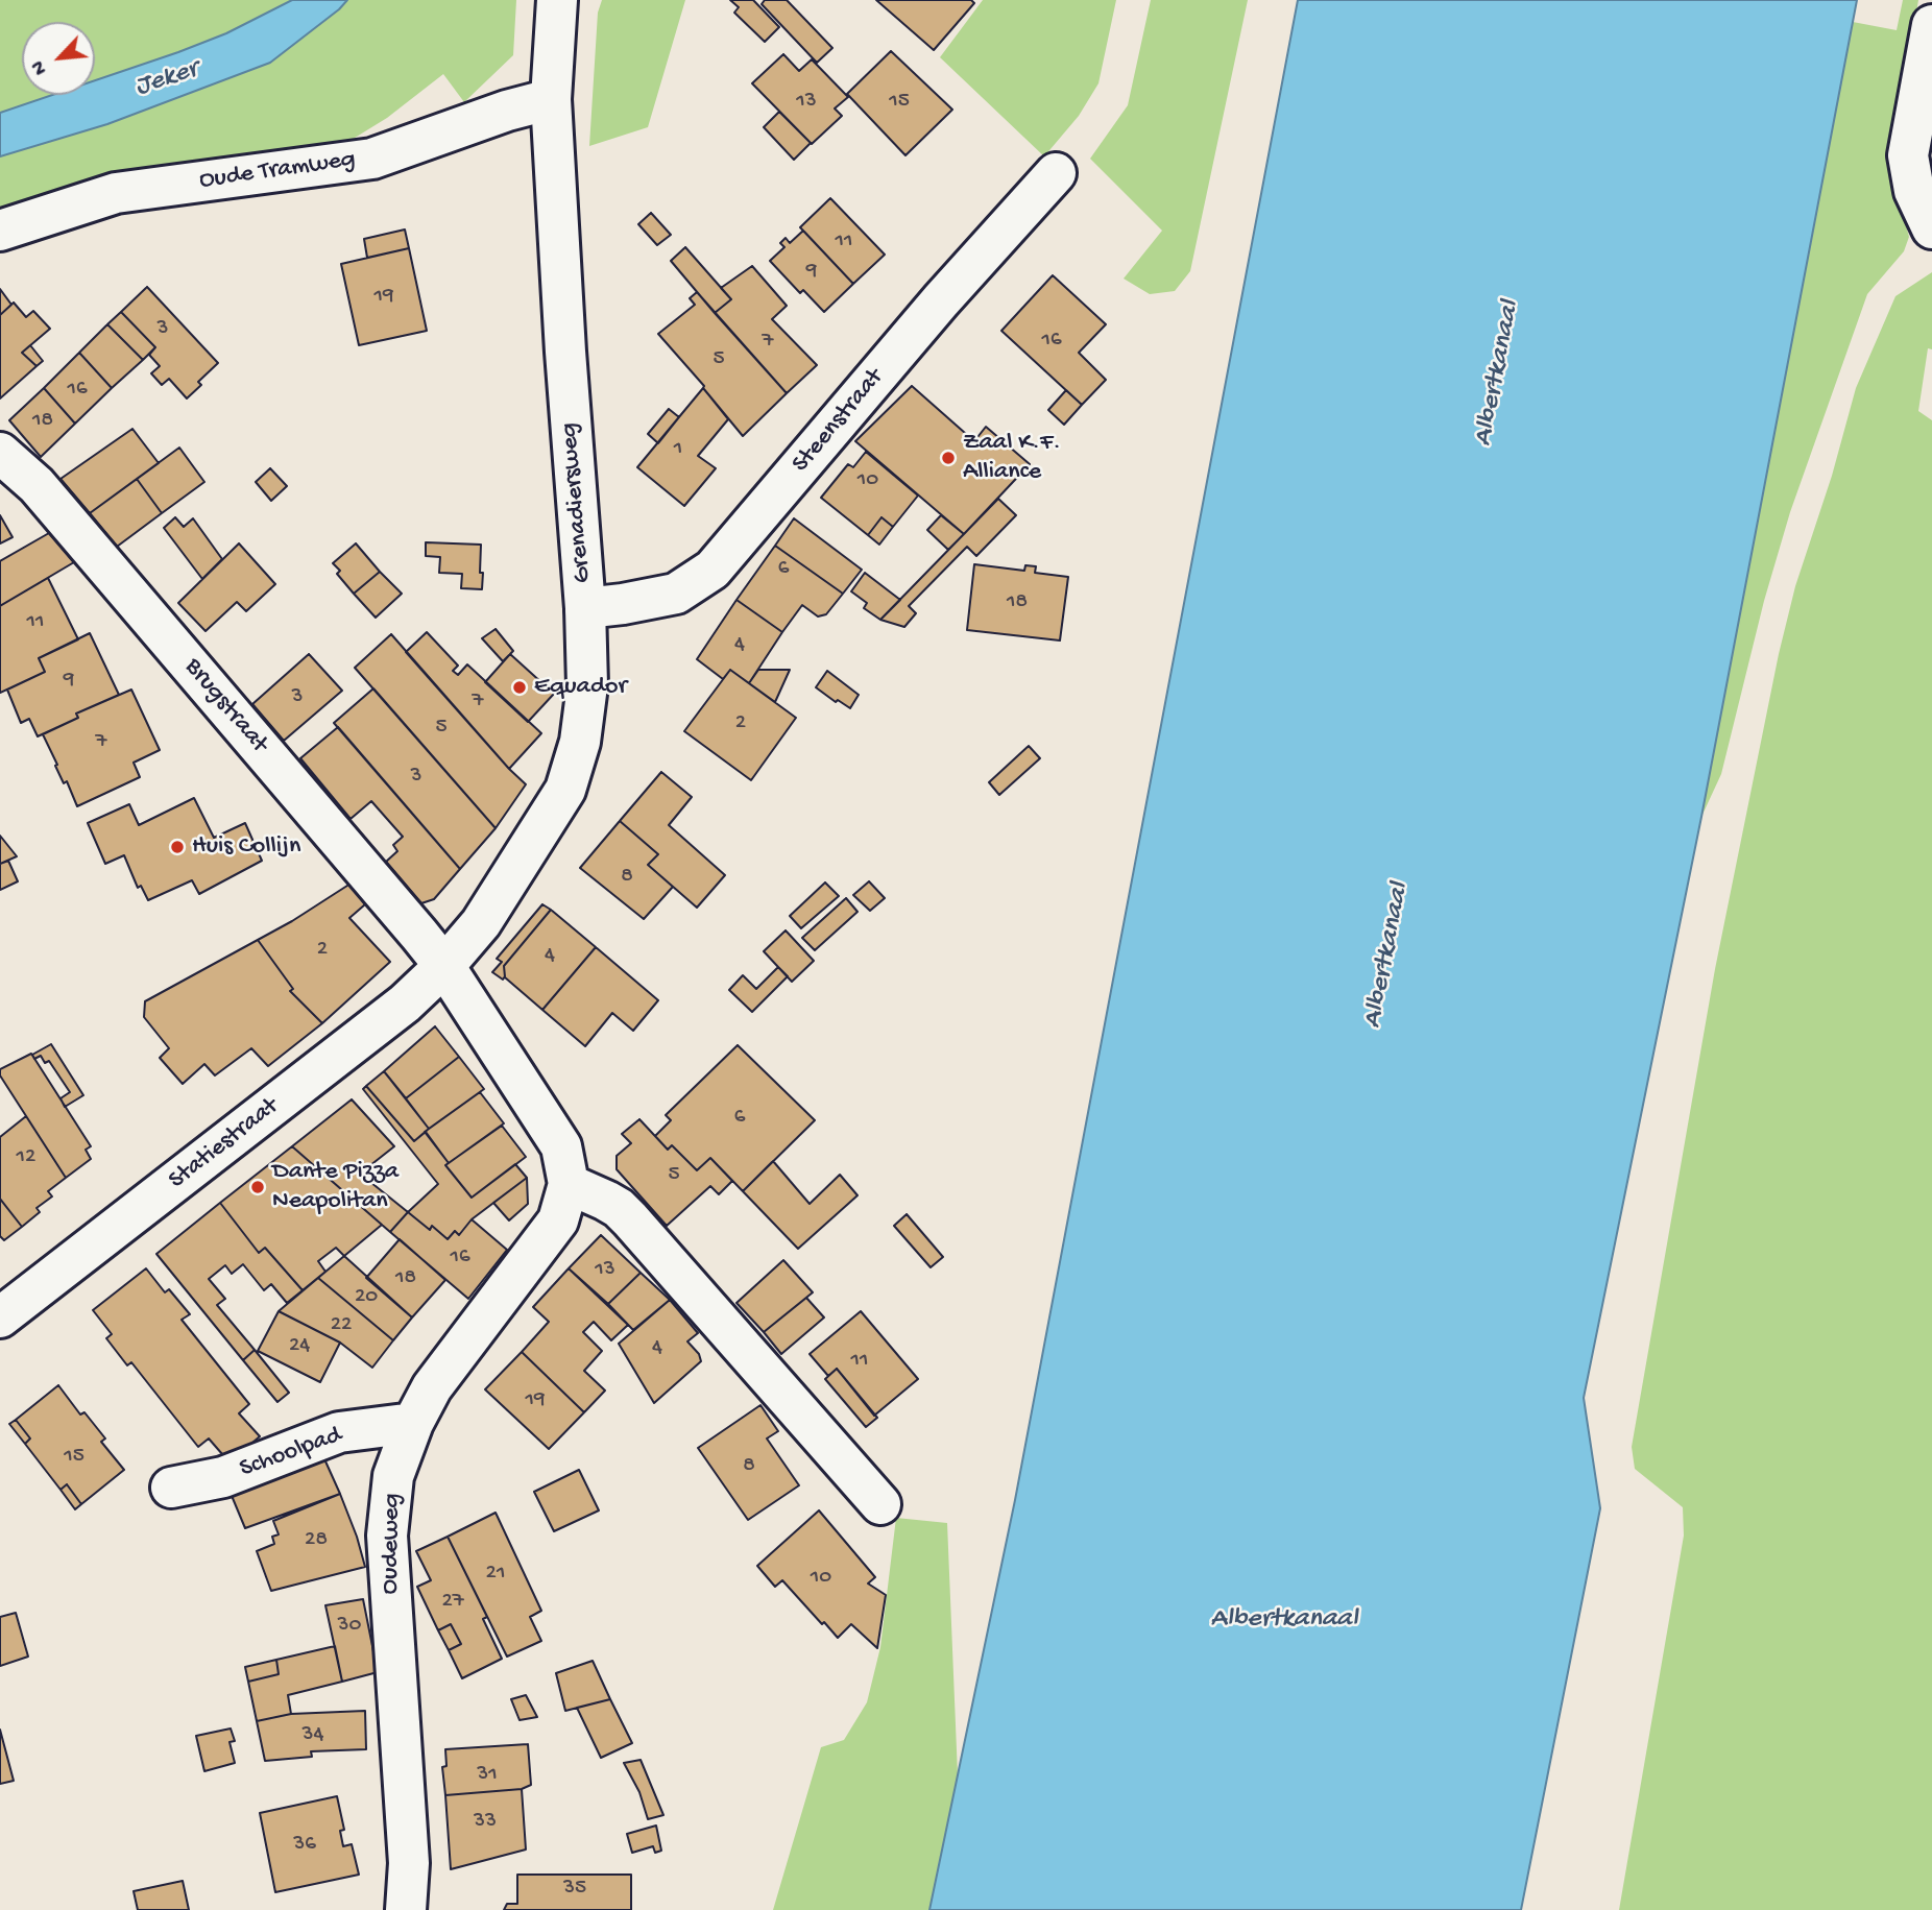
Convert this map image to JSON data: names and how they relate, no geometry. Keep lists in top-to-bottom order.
{
  "streets": {
    "street": [
      "Oude Tramweg",
      "Steenstraat",
      "Grenadiersweg",
      "Brugstraat",
      "Statiestraat",
      "Schoolpad",
      "Oudeweg"
    ]
  },
  "crossings": [
    ["Oude Tramweg", "Grenadiersweg"],
    ["Steenstraat", "Grenadiersweg"],
    ["Grenadiersweg", "Brugstraat"],
    ["Grenadiersweg", "Statiestraat"],
    ["Grenadiersweg", "Oudeweg"],
    ["Brugstraat", "Statiestraat"],
    ["Brugstraat", "Oudeweg"],
    ["Statiestraat", "Oudeweg"],
    ["Schoolpad", "Oudeweg"]
  ],
  "water": ["Jeker", "Albertkanaal"],
  "places": [
    "Zaal K.F. Alliance",
    "Equador",
    "Huis Collijn",
    "Dante Pizza Neapolitan"
  ],
  "house_numbers": [
    "13",
    "15",
    "11",
    "9",
    "19",
    "3",
    "16",
    "7",
    "5",
    "16",
    "18",
    "1",
    "10",
    "6",
    "18",
    "11",
    "4",
    "9",
    "3",
    "7",
    "2",
    "5",
    "7",
    "3",
    "8",
    "2",
    "4",
    "6",
    "12",
    "5",
    "16",
    "13",
    "18",
    "20",
    "22",
    "24",
    "4",
    "11",
    "19",
    "15",
    "8",
    "28",
    "21",
    "10",
    "27",
    "30",
    "34",
    "31",
    "33",
    "36",
    "35"
  ],
  "north": "bottom left"
}
